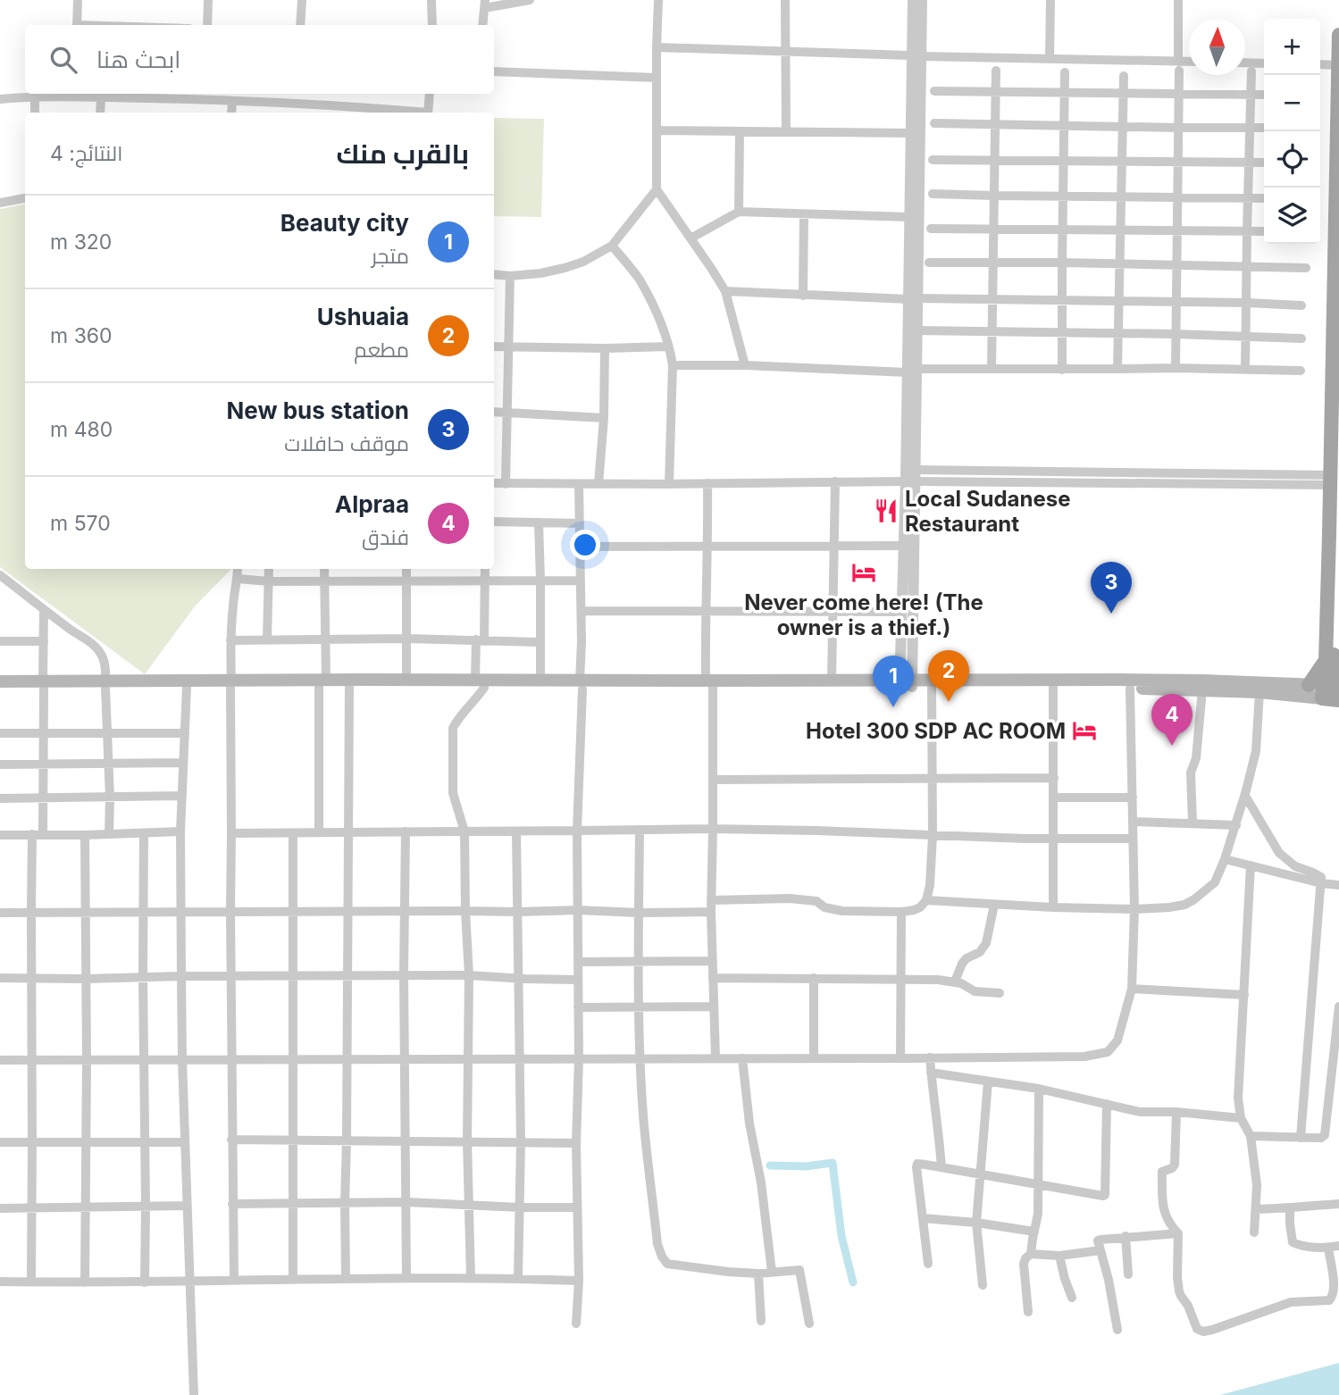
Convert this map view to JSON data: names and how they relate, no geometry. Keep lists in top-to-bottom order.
{
  "places": {
    "restaurant": ["Local Sudanese Restaurant"],
    "hotel": ["Never come here! (The owner is a thief.)", "Hotel 300 SDP AC ROOM"]
  },
  "north": "top",
  "page": {
    "map_buttons": ["+", "−"],
    "search": "ابحث هنا",
    "heading": ["بالقرب منك", "النتائج: 4"],
    "list": [
      {
        "mark": "1",
        "name": "Beauty city",
        "note": "متجر",
        "value": "320 m"
      },
      {
        "mark": "2",
        "name": "Ushuaia",
        "note": "مطعم",
        "value": "360 m"
      },
      {
        "mark": "3",
        "name": "New bus station",
        "note": "موقف حافلات",
        "value": "480 m"
      },
      {
        "mark": "4",
        "name": "Alpraa",
        "note": "فندق",
        "value": "570 m"
      }
    ],
    "pins": [
      "3",
      "2",
      "1",
      "4"
    ]
  }
}
